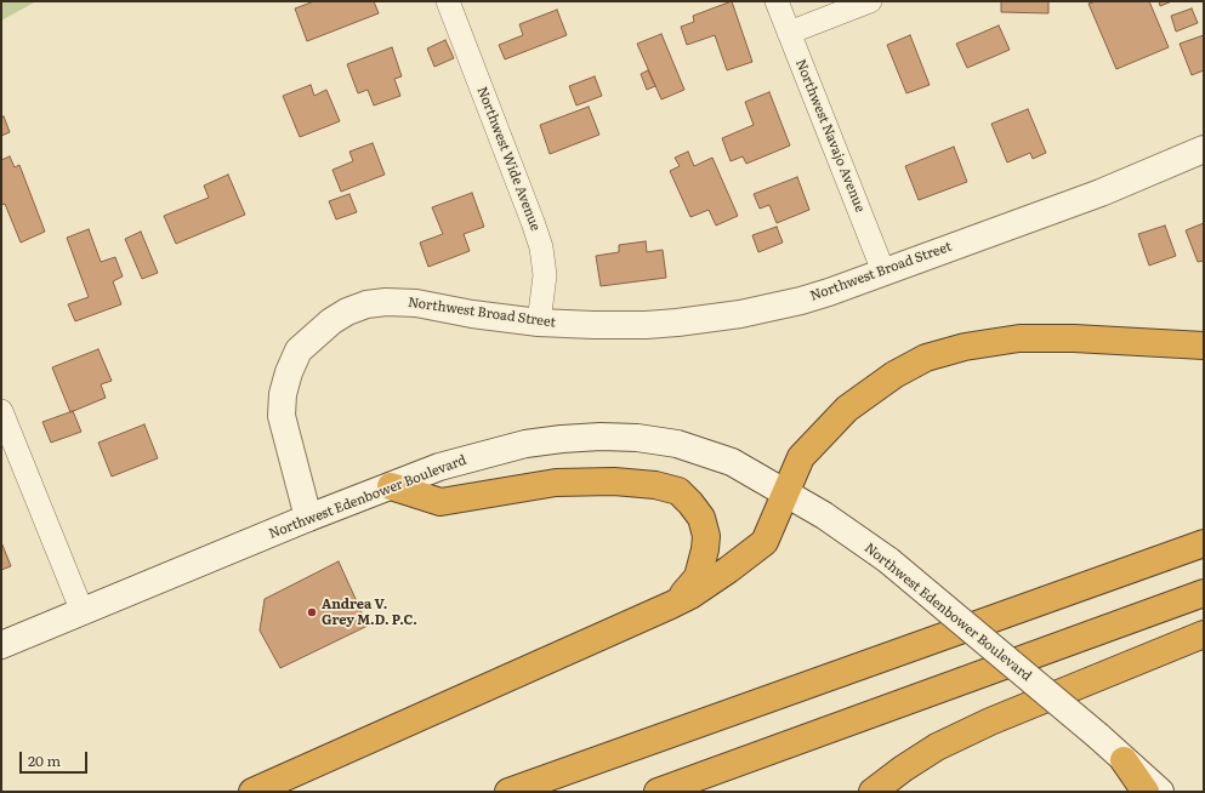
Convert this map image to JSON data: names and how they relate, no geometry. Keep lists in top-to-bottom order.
{
  "streets": {
    "main road": ["Northwest Broad Street", "Northwest Edenbower Boulevard"],
    "street": ["Northwest Navajo Avenue", "Northwest Wide Avenue"]
  },
  "crossings": [
    ["Northwest Navajo Avenue", "Northwest Broad Street"],
    ["Northwest Wide Avenue", "Northwest Broad Street"],
    ["Northwest Broad Street", "Northwest Edenbower Boulevard"]
  ],
  "places": ["Andrea V. Grey M.D. P.C."],
  "scale_bar": "20 m"
}
